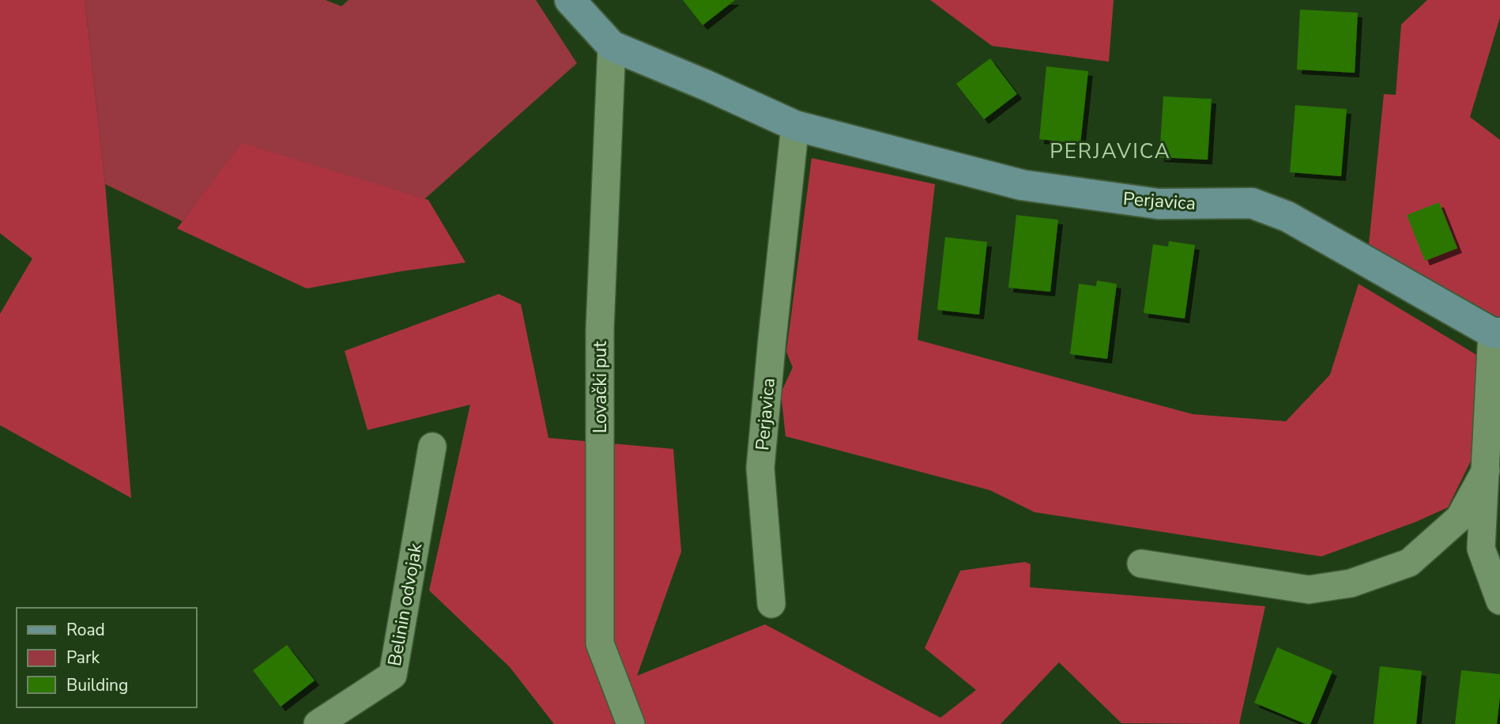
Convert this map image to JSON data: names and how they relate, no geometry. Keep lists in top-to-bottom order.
{
  "streets": {
    "street": ["Perjavica", "Lovački put", "Belinin odvojak"]
  },
  "crossings": [
    ["Perjavica", "Lovački put"]
  ],
  "districts": ["PERJAVICA"],
  "legend": ["Road", "Park", "Building"]
}
